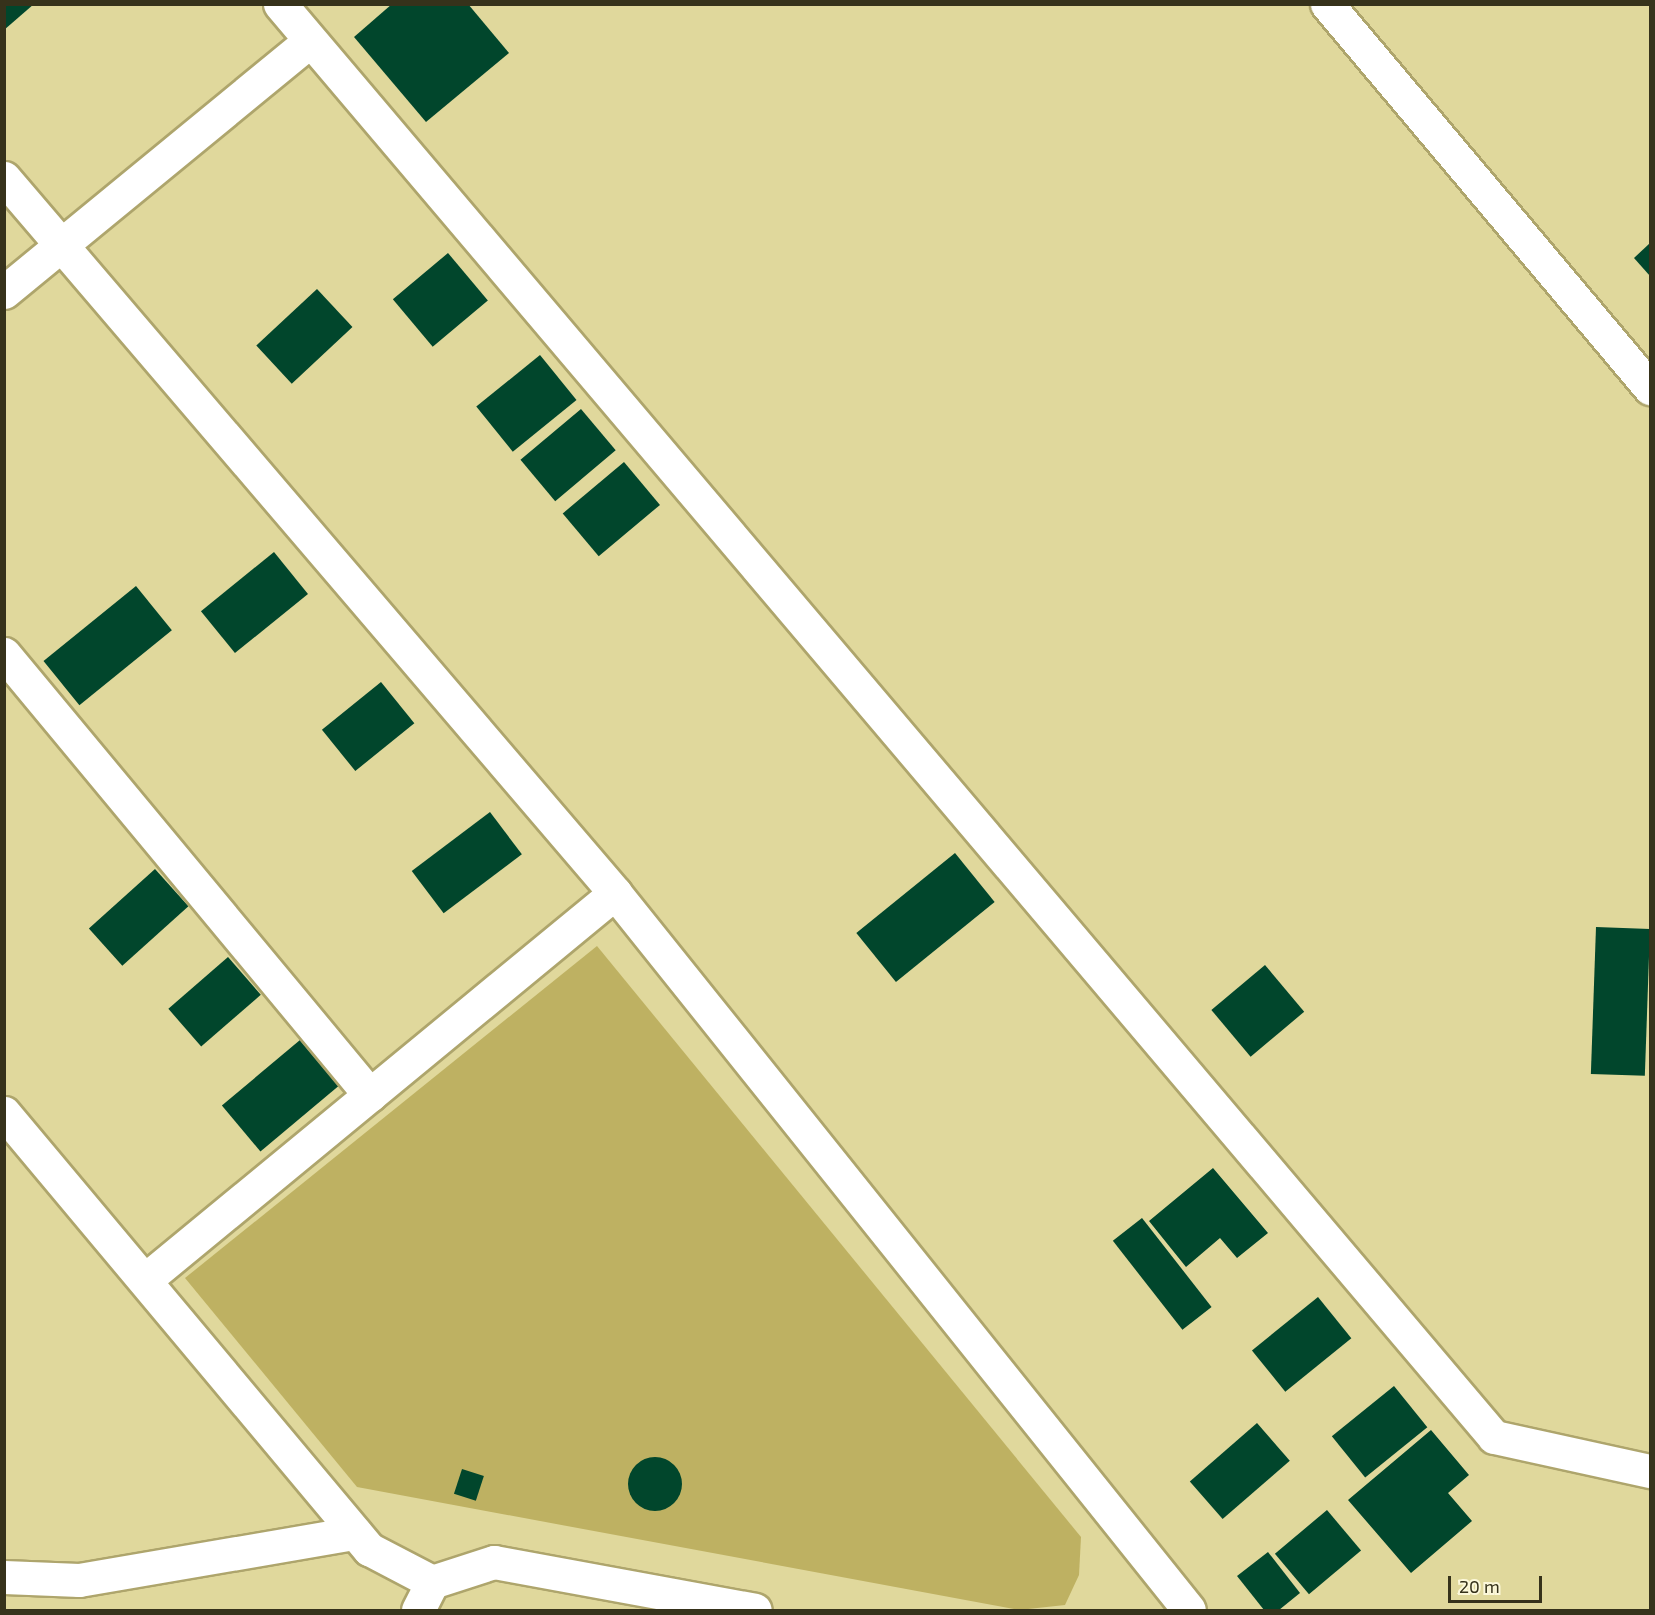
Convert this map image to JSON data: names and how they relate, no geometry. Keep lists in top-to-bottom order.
{
  "scale_bar": "20 m"
}
